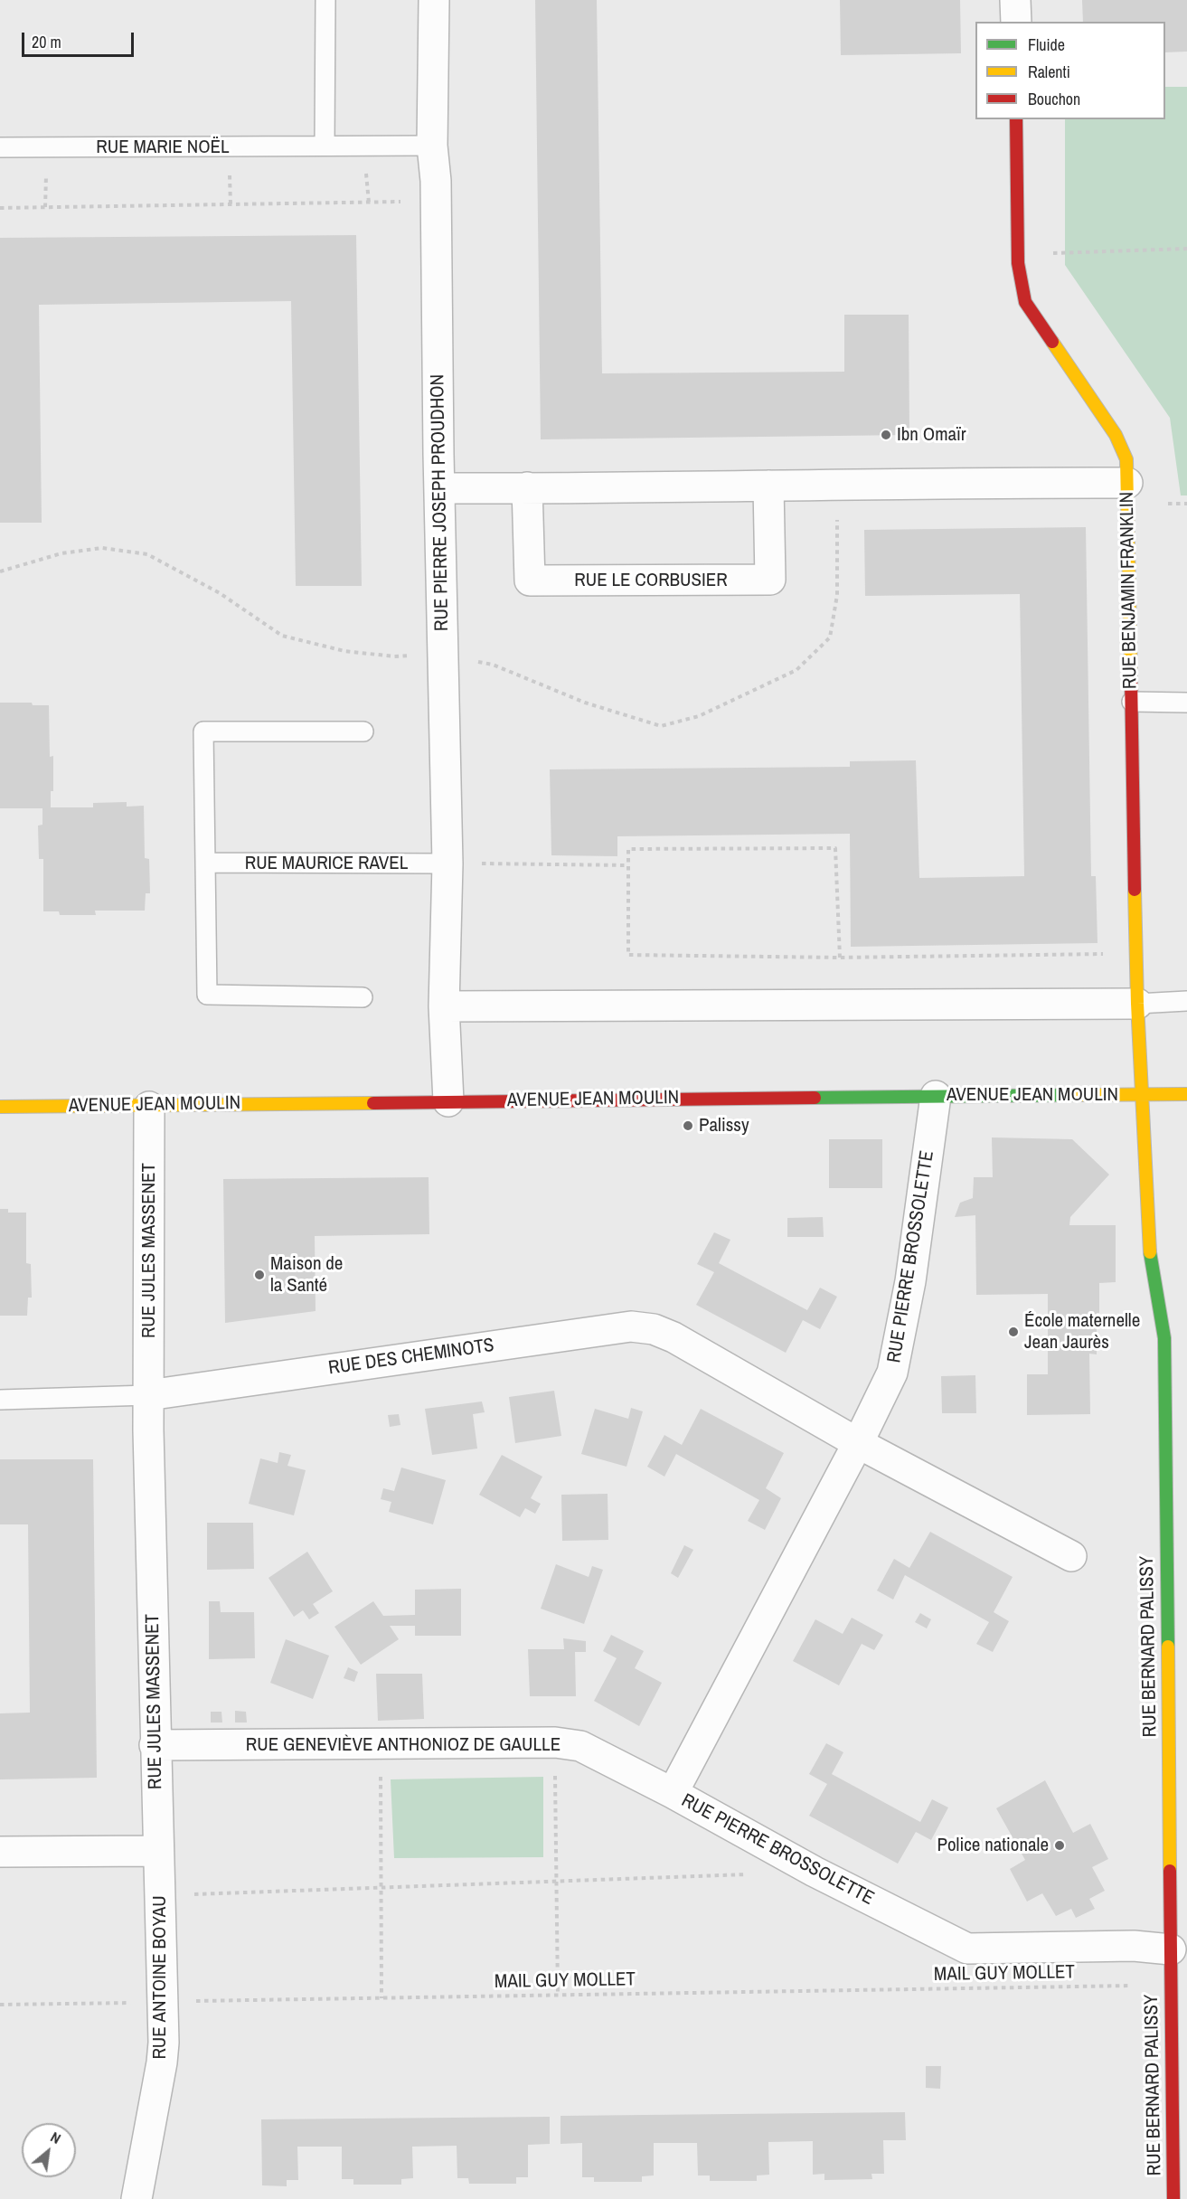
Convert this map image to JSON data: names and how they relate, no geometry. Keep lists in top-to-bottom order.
{
  "streets": {
    "street": [
      "RUE PIERRE JOSEPH PROUDHON",
      "RUE LE CORBUSIER",
      "RUE BENJAMIN FRANKLIN",
      "AVENUE JEAN MOULIN",
      "RUE JULES MASSENET",
      "RUE PIERRE BROSSOLETTE",
      "RUE DES CHEMINOTS",
      "RUE BERNARD PALISSY",
      "RUE GENEVIÈVE ANTHONIOZ DE GAULLE",
      "RUE ANTOINE BOYAU"
    ],
    "lane": ["RUE MARIE NOËL", "RUE MAURICE RAVEL"],
    "path": ["MAIL GUY MOLLET"]
  },
  "crossings": [
    ["RUE MARIE NOËL", "RUE PIERRE JOSEPH PROUDHON"],
    ["RUE PIERRE JOSEPH PROUDHON", "RUE MAURICE RAVEL"],
    ["RUE PIERRE JOSEPH PROUDHON", "AVENUE JEAN MOULIN"],
    ["RUE BENJAMIN FRANKLIN", "AVENUE JEAN MOULIN"],
    ["RUE BENJAMIN FRANKLIN", "RUE BERNARD PALISSY"],
    ["AVENUE JEAN MOULIN", "RUE JULES MASSENET"],
    ["AVENUE JEAN MOULIN", "RUE PIERRE BROSSOLETTE"],
    ["AVENUE JEAN MOULIN", "RUE BERNARD PALISSY"],
    ["RUE JULES MASSENET", "RUE DES CHEMINOTS"],
    ["RUE JULES MASSENET", "RUE GENEVIÈVE ANTHONIOZ DE GAULLE"],
    ["RUE JULES MASSENET", "RUE ANTOINE BOYAU"],
    ["RUE PIERRE BROSSOLETTE", "RUE DES CHEMINOTS"],
    ["RUE PIERRE BROSSOLETTE", "RUE BERNARD PALISSY"],
    ["RUE PIERRE BROSSOLETTE", "RUE GENEVIÈVE ANTHONIOZ DE GAULLE"],
    ["MAIL GUY MOLLET", "RUE ANTOINE BOYAU"]
  ],
  "places": [
    "Ibn Omaïr",
    "Palissy",
    "Maison de la Santé",
    "École maternelle Jean Jaurès",
    "Police nationale"
  ],
  "legend": ["Fluide", "Ralenti", "Bouchon"],
  "scale_bar": "20 m",
  "north": "top right"
}
